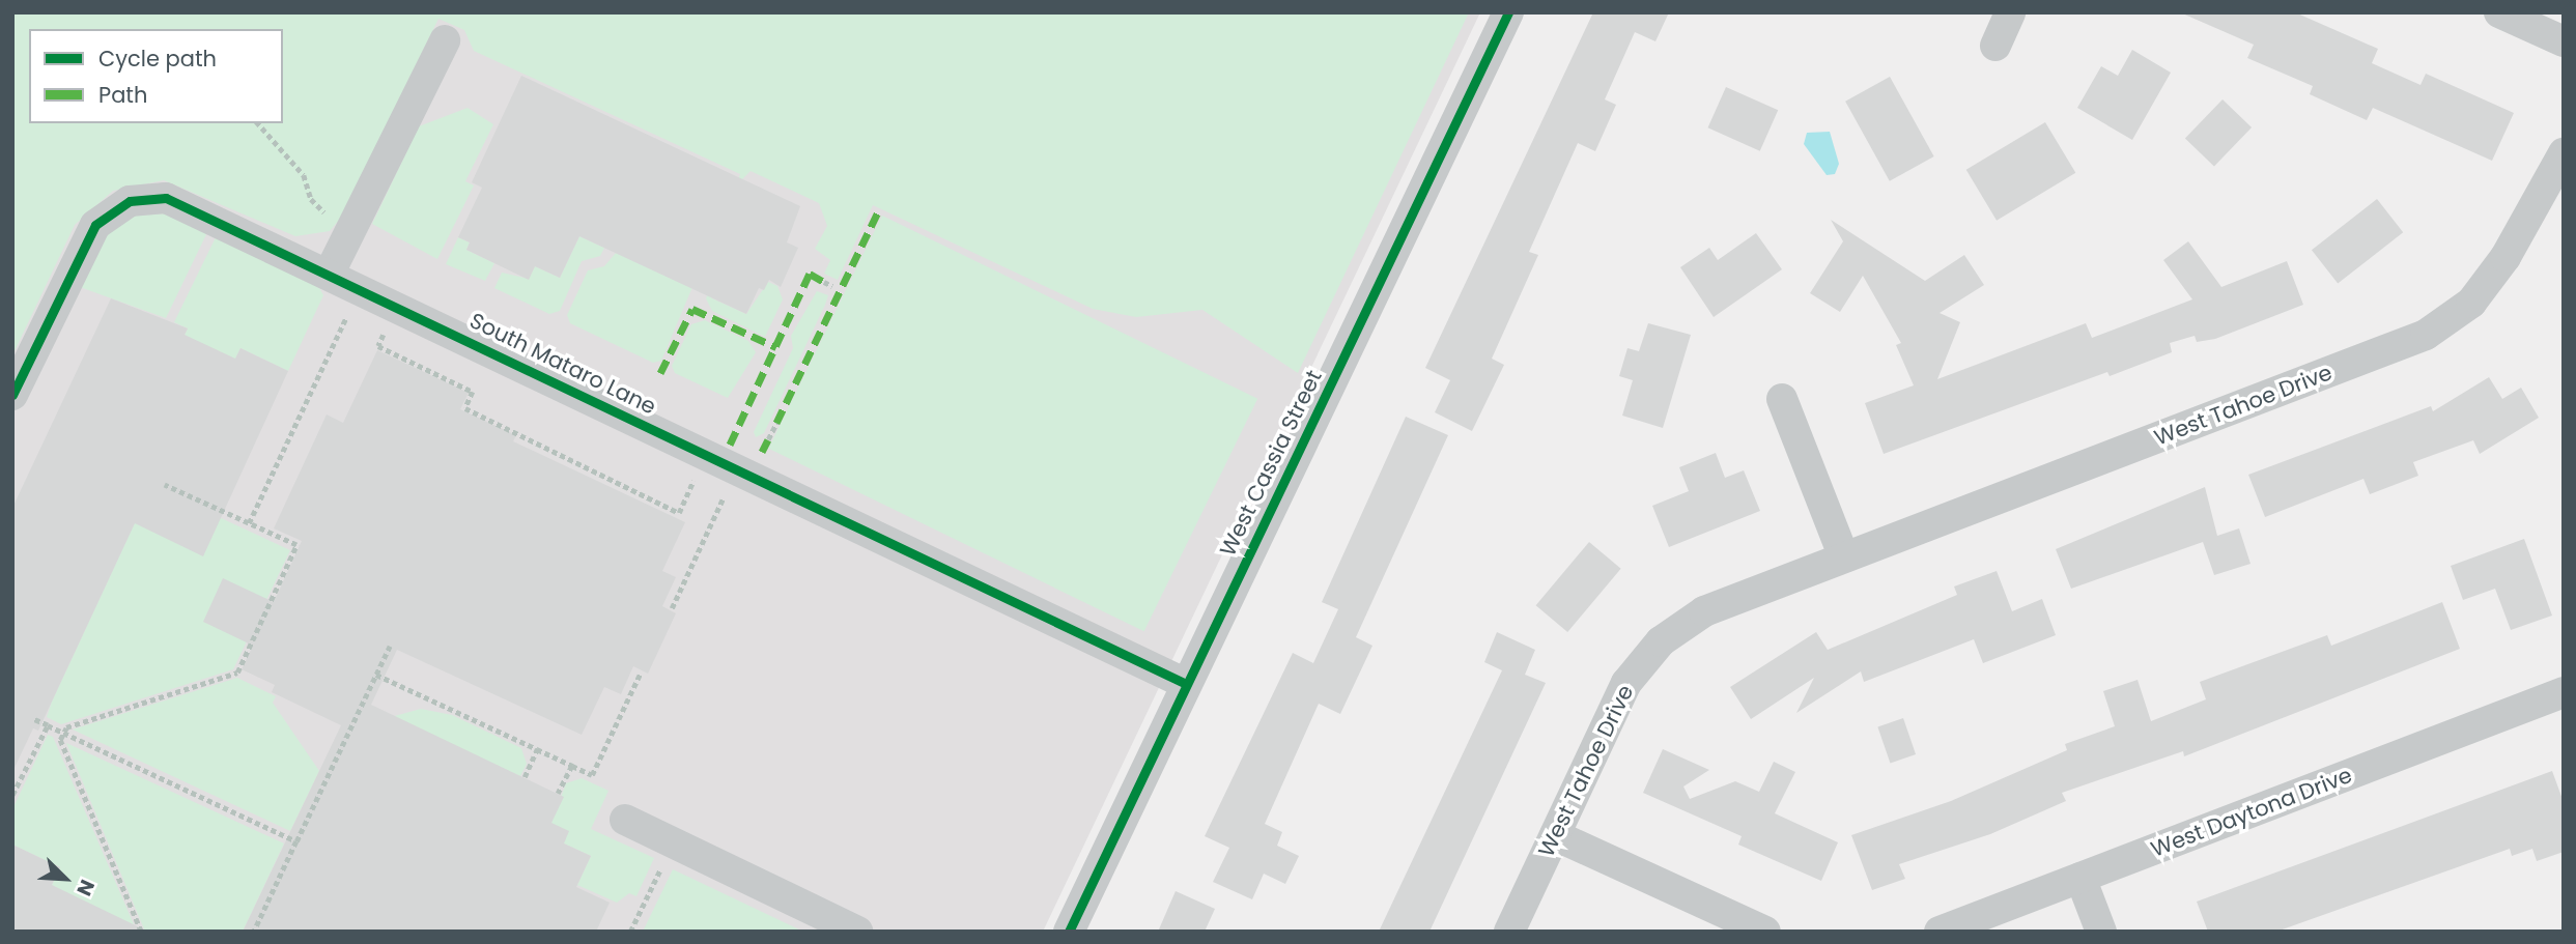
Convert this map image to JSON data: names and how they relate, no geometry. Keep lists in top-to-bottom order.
{
  "streets": {
    "street": [
      "South Mataro Lane",
      "West Tahoe Drive",
      "West Cassia Street",
      "West Daytona Drive"
    ]
  },
  "crossings": [
    ["South Mataro Lane", "West Cassia Street"]
  ],
  "legend": ["Cycle path", "Path"],
  "north": "bottom right"
}
